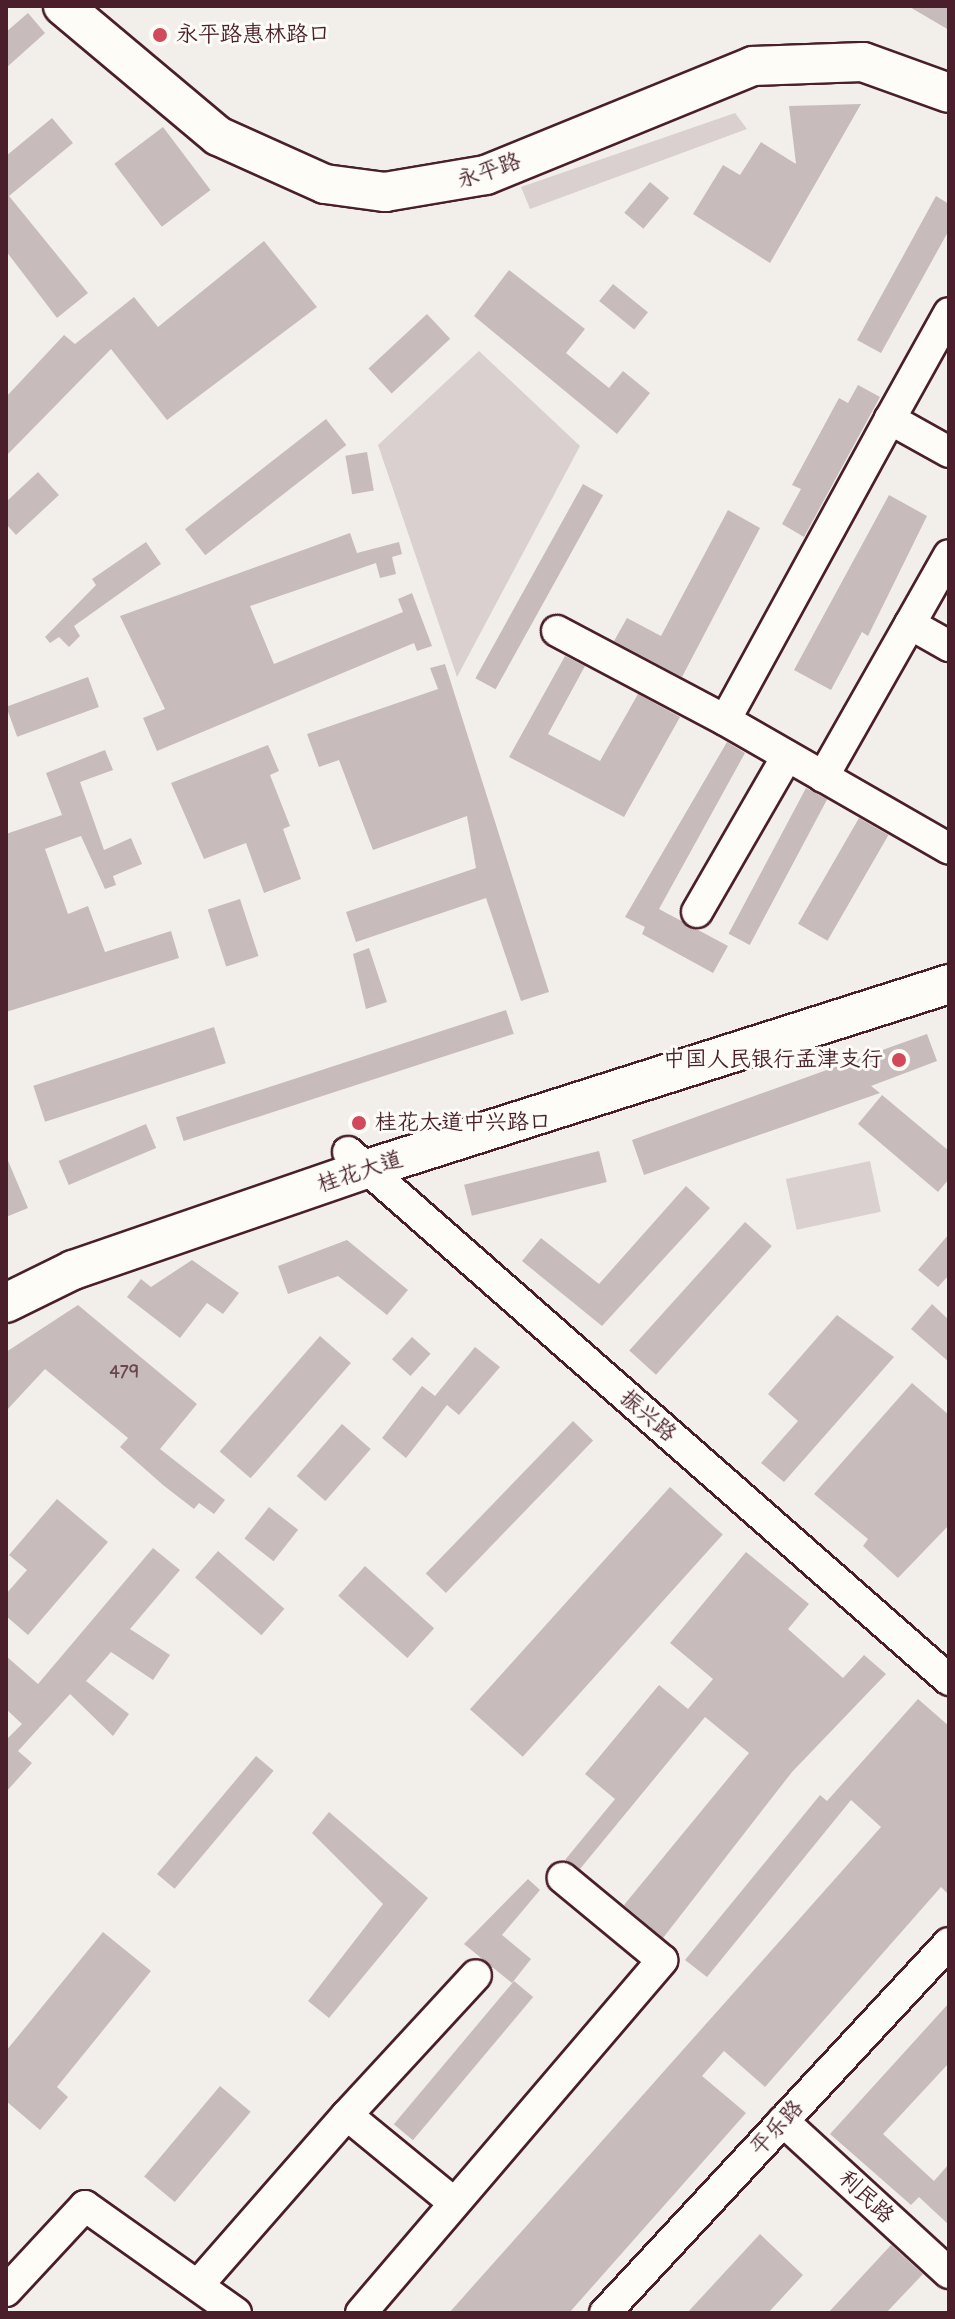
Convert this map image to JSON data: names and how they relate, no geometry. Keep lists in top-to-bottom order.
{
  "streets": {
    "main road": ["永平路", "桂花大道"],
    "street": ["振兴路", "平乐路", "利民路"]
  },
  "crossings": [
    ["桂花大道", "振兴路"],
    ["平乐路", "利民路"]
  ],
  "places": ["永平路惠林路口", "中国人民银行孟津支行", "桂花大道中兴路口"],
  "house_numbers": ["479"]
}
